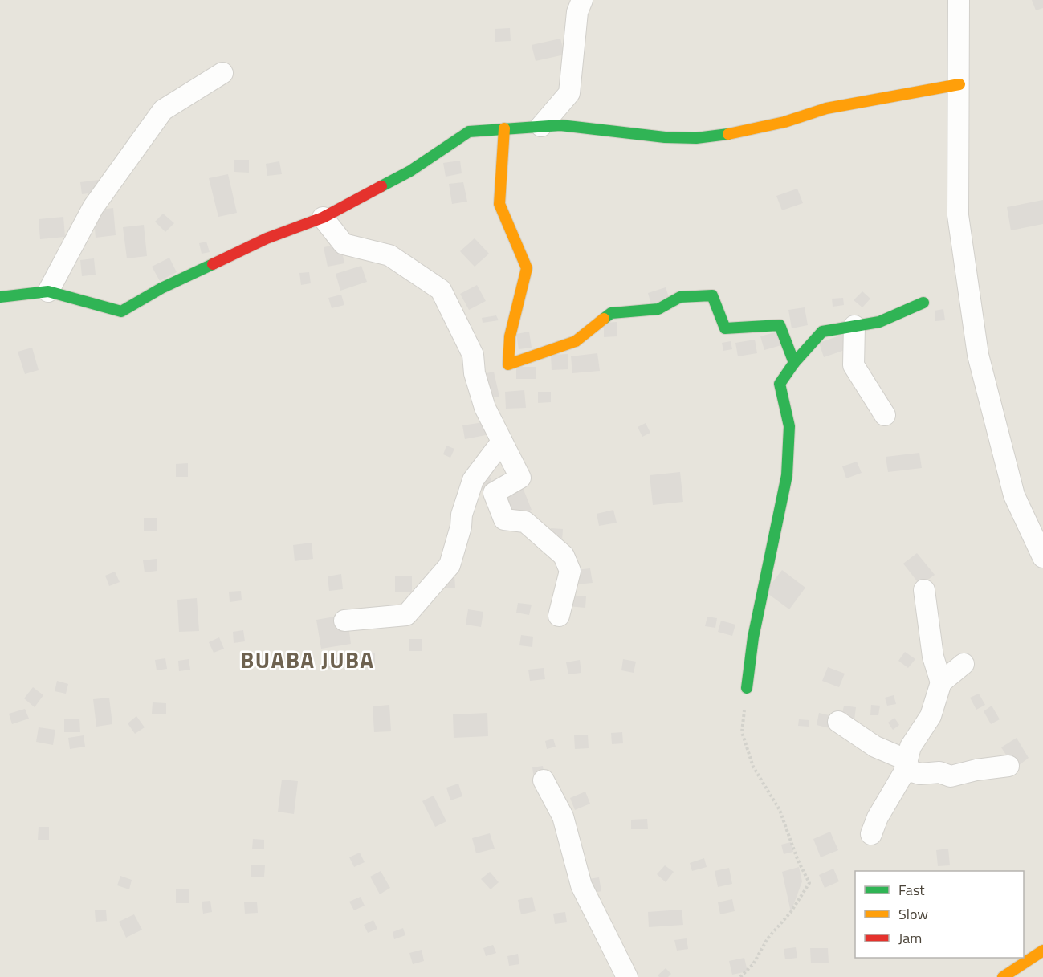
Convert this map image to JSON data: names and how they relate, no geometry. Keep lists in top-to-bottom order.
{
  "districts": ["BUABA JUBA"],
  "legend": ["Fast", "Slow", "Jam"]
}
